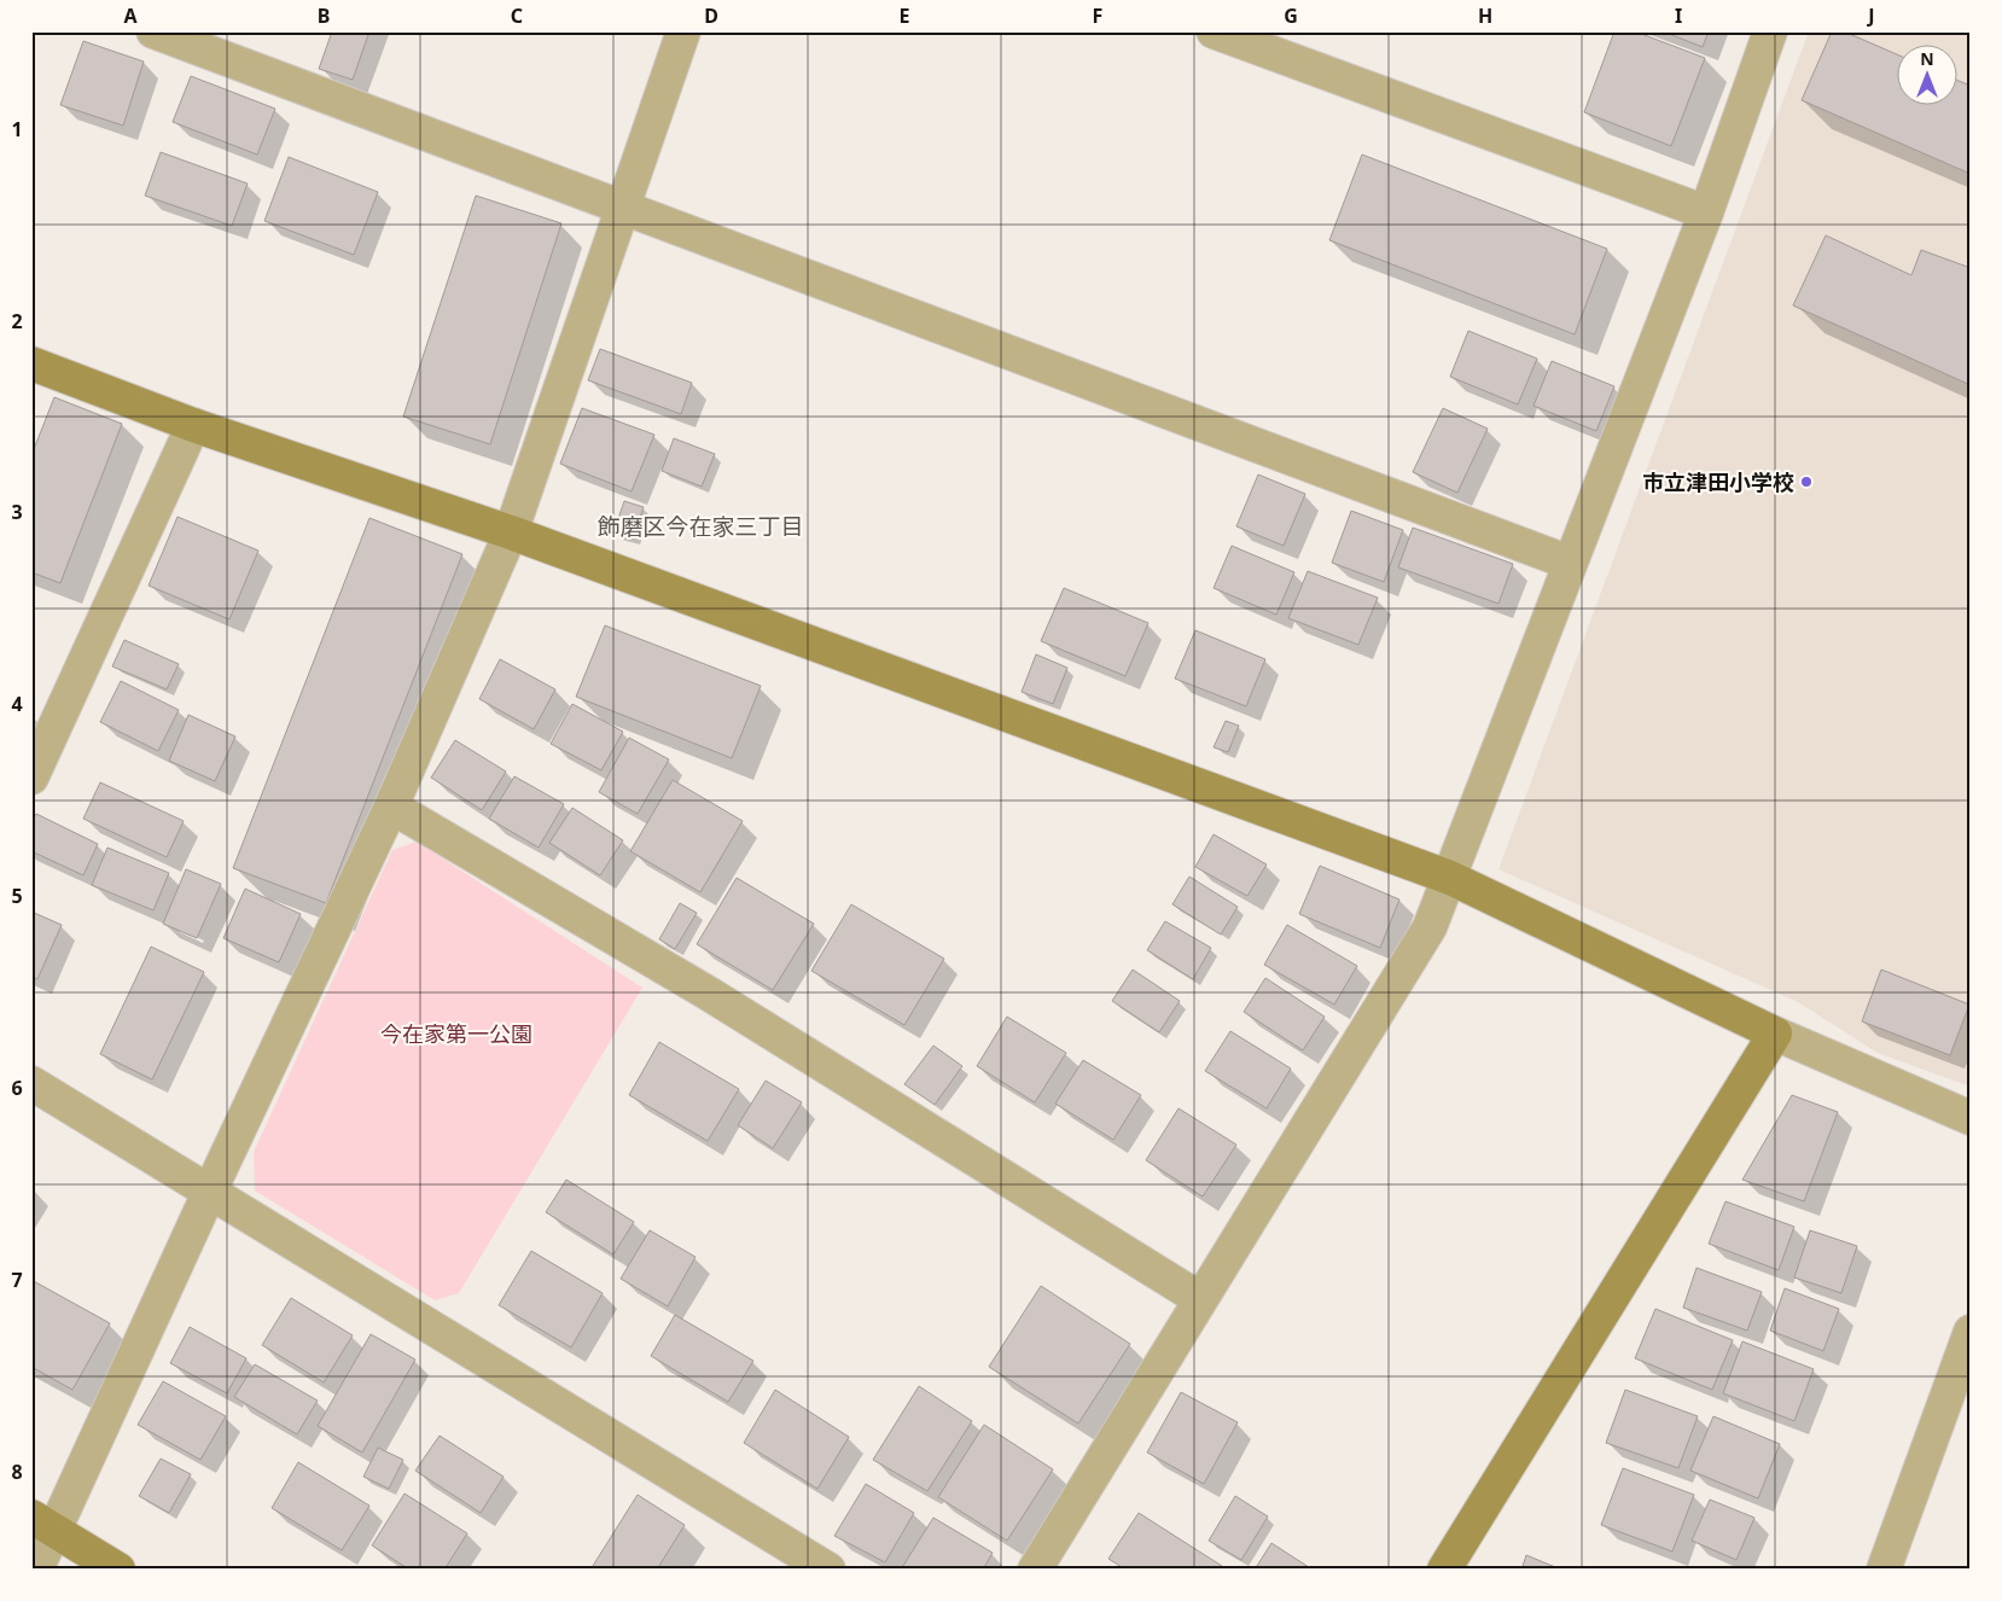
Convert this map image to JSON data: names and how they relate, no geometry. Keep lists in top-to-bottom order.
{
  "districts": ["飾磨区今在家三丁目"],
  "parks": ["今在家第一公園"],
  "places": ["市立津田小学校"],
  "north": "top",
  "grid": {
    "columns": [
      "A",
      "B",
      "C",
      "D",
      "E",
      "F",
      "G",
      "H",
      "I",
      "J"
    ],
    "rows": [
      "1",
      "2",
      "3",
      "4",
      "5",
      "6",
      "7",
      "8"
    ]
  }
}
